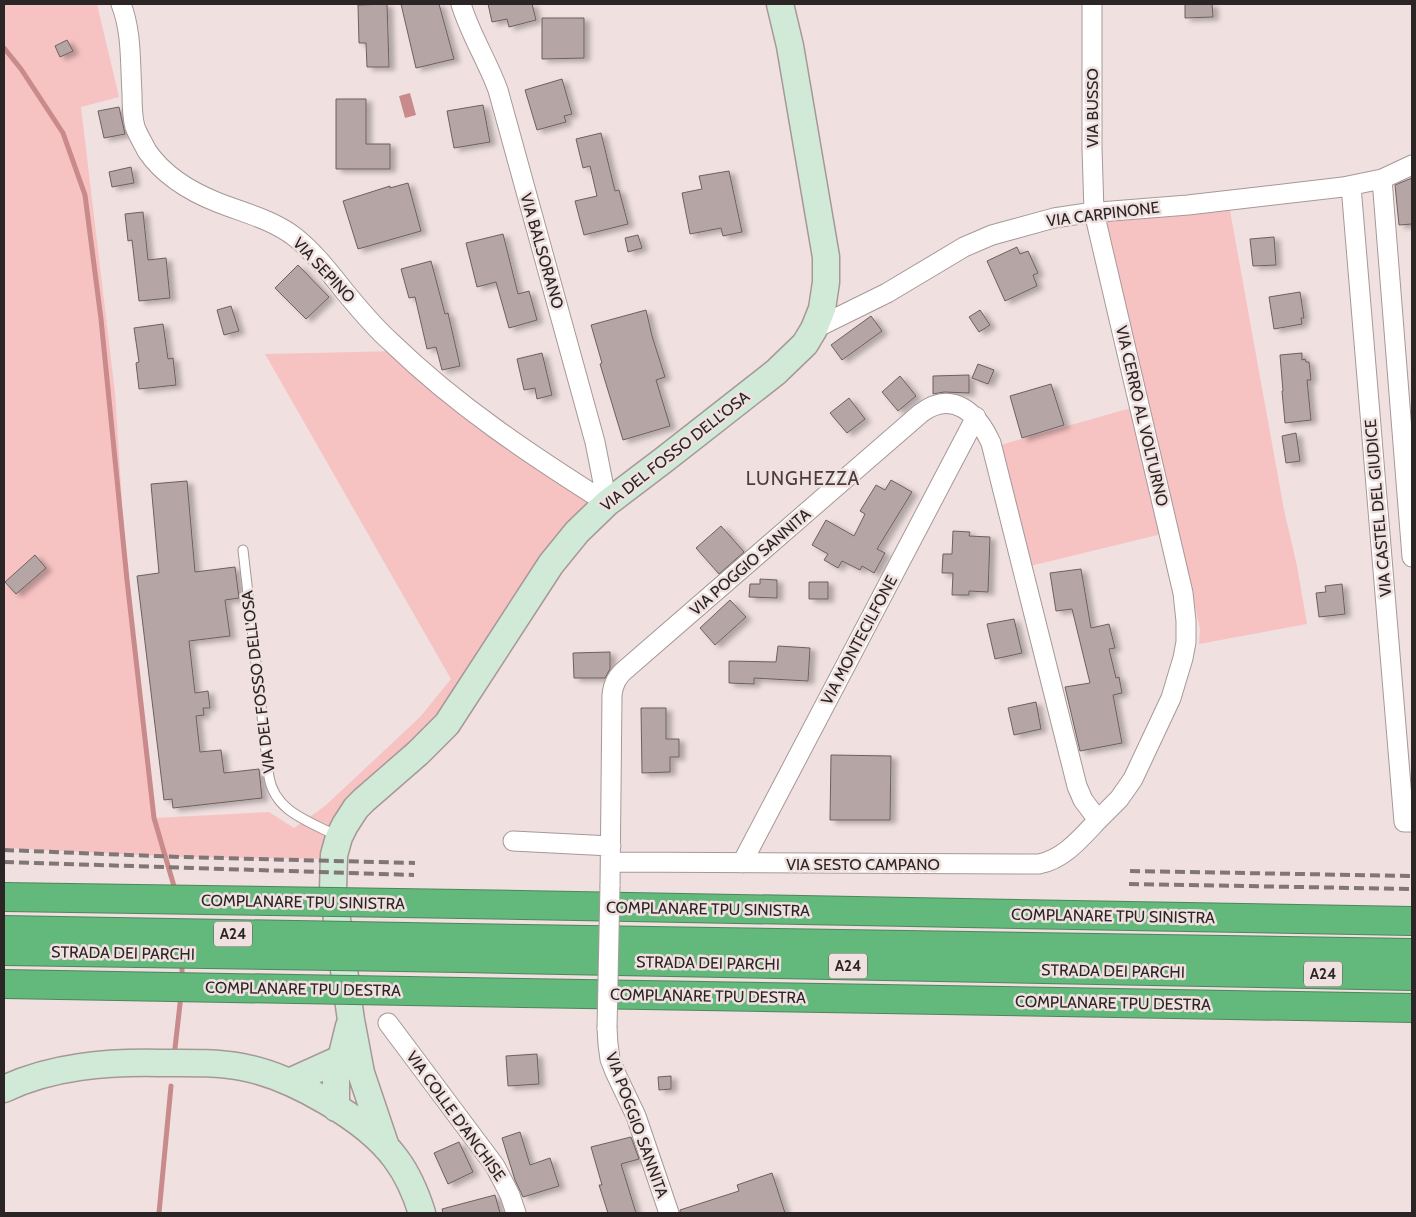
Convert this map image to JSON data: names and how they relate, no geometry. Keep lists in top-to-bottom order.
{
  "streets": {
    "highway": [
      "COMPLANARE TPU SINISTRA",
      "A24",
      "STRADA DEI PARCHI",
      "COMPLANARE TPU DESTRA"
    ],
    "street": [
      "VIA BUSSO",
      "VIA CARPINONE",
      "VIA BALSORANO",
      "VIA SEPINO",
      "VIA CERRO AL VOLTURNO",
      "VIA DEL FOSSO DELL'OSA",
      "VIA CASTEL DEL GIUDICE",
      "VIA POGGIO SANNITA",
      "VIA MONTECILFONE",
      "VIA SESTO CAMPANO",
      "VIA COLLE D'ANCHISE"
    ]
  },
  "crossings": [
    ["VIA BUSSO", "VIA CARPINONE"],
    ["VIA BUSSO", "VIA CERRO AL VOLTURNO"],
    ["VIA CARPINONE", "VIA CERRO AL VOLTURNO"],
    ["VIA CARPINONE", "VIA DEL FOSSO DELL'OSA"],
    ["VIA CARPINONE", "VIA CASTEL DEL GIUDICE"],
    ["VIA BALSORANO", "VIA SEPINO"],
    ["VIA BALSORANO", "VIA DEL FOSSO DELL'OSA"],
    ["VIA SEPINO", "VIA DEL FOSSO DELL'OSA"],
    ["VIA CERRO AL VOLTURNO", "VIA POGGIO SANNITA"],
    ["VIA CERRO AL VOLTURNO", "VIA SESTO CAMPANO"],
    ["VIA POGGIO SANNITA", "VIA MONTECILFONE"],
    ["VIA POGGIO SANNITA", "VIA SESTO CAMPANO"],
    ["VIA MONTECILFONE", "VIA SESTO CAMPANO"]
  ],
  "districts": ["LUNGHEZZA"]
}
